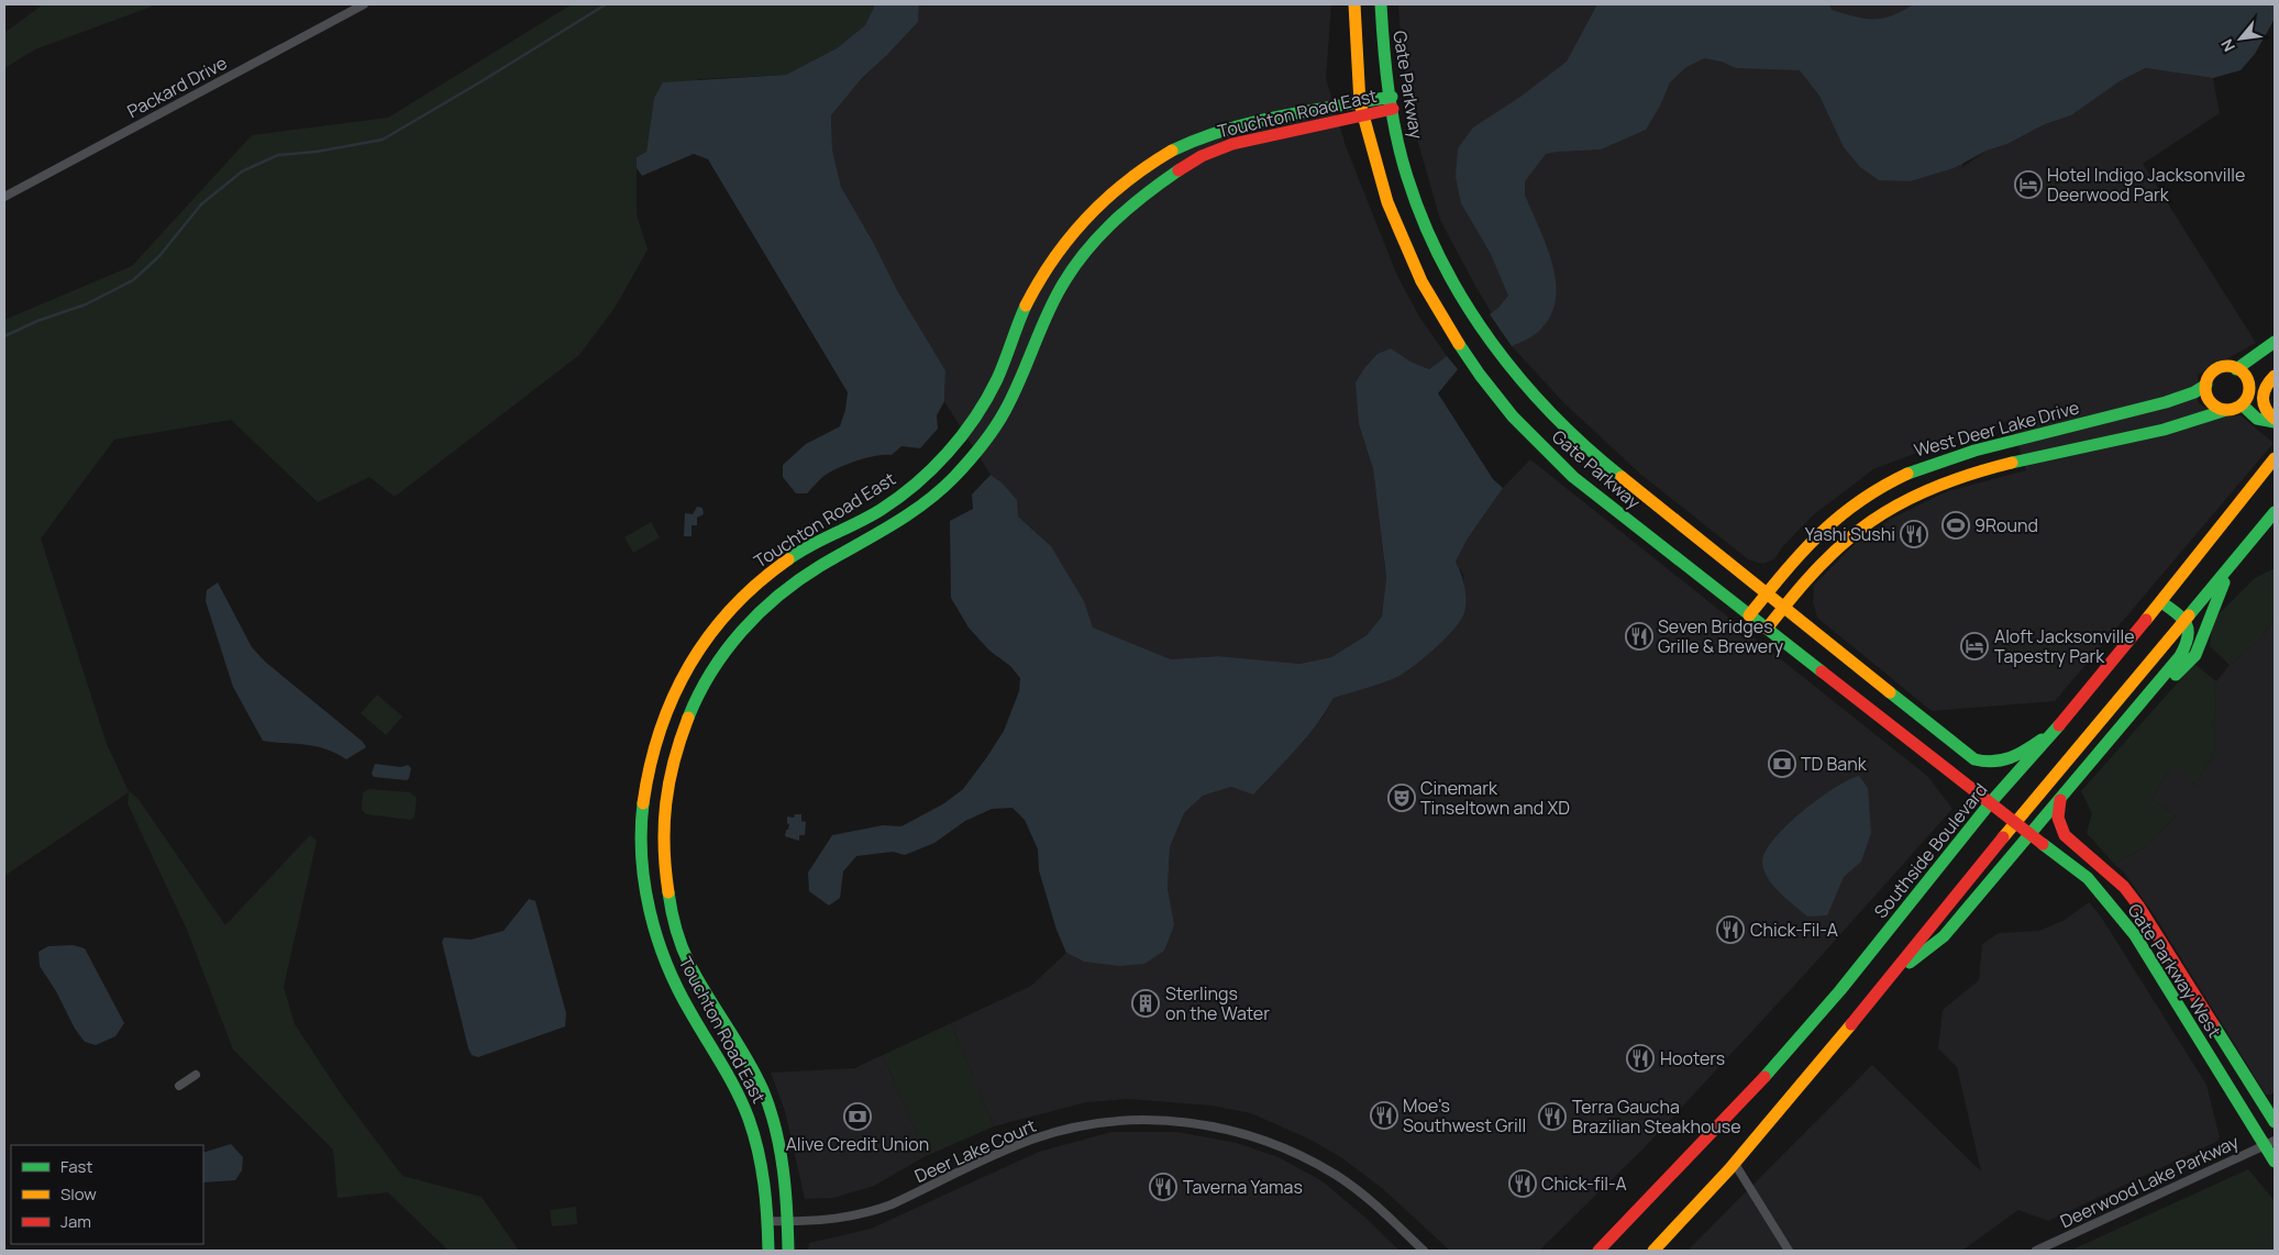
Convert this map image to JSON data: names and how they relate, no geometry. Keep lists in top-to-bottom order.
{
  "streets": {
    "main road": [
      "Gate Parkway",
      "Touchton Road East",
      "West Deer Lake Drive",
      "Southside Boulevard",
      "Gate Parkway West"
    ],
    "street": ["Packard Drive", "Deer Lake Court", "Deerwood Lake Parkway"]
  },
  "crossings": [
    ["Gate Parkway", "Touchton Road East"],
    ["Gate Parkway", "West Deer Lake Drive"],
    ["Gate Parkway", "Southside Boulevard"],
    ["Gate Parkway", "Gate Parkway West"],
    ["Touchton Road East", "Deer Lake Court"],
    ["Gate Parkway West", "Deerwood Lake Parkway"]
  ],
  "places": {
    "hotel": ["Hotel Indigo Jacksonville Deerwood Park", "Aloft Jacksonville Tapestry Park"],
    "sports": ["9Round"],
    "restaurant": [
      "Yashi Sushi",
      "Seven Bridges Grille & Brewery",
      "Chick-Fil-A",
      "Hooters",
      "Moe's Southwest Grill",
      "Terra Gaucha Brazilian Steakhouse",
      "Chick-fil-A",
      "Taverna Yamas"
    ],
    "bank": ["TD Bank", "Alive Credit Union"],
    "theatre": ["Cinemark Tinseltown and XD"],
    "building": ["Sterlings on the Water"]
  },
  "legend": ["Fast", "Slow", "Jam"],
  "north": "bottom left"
}
